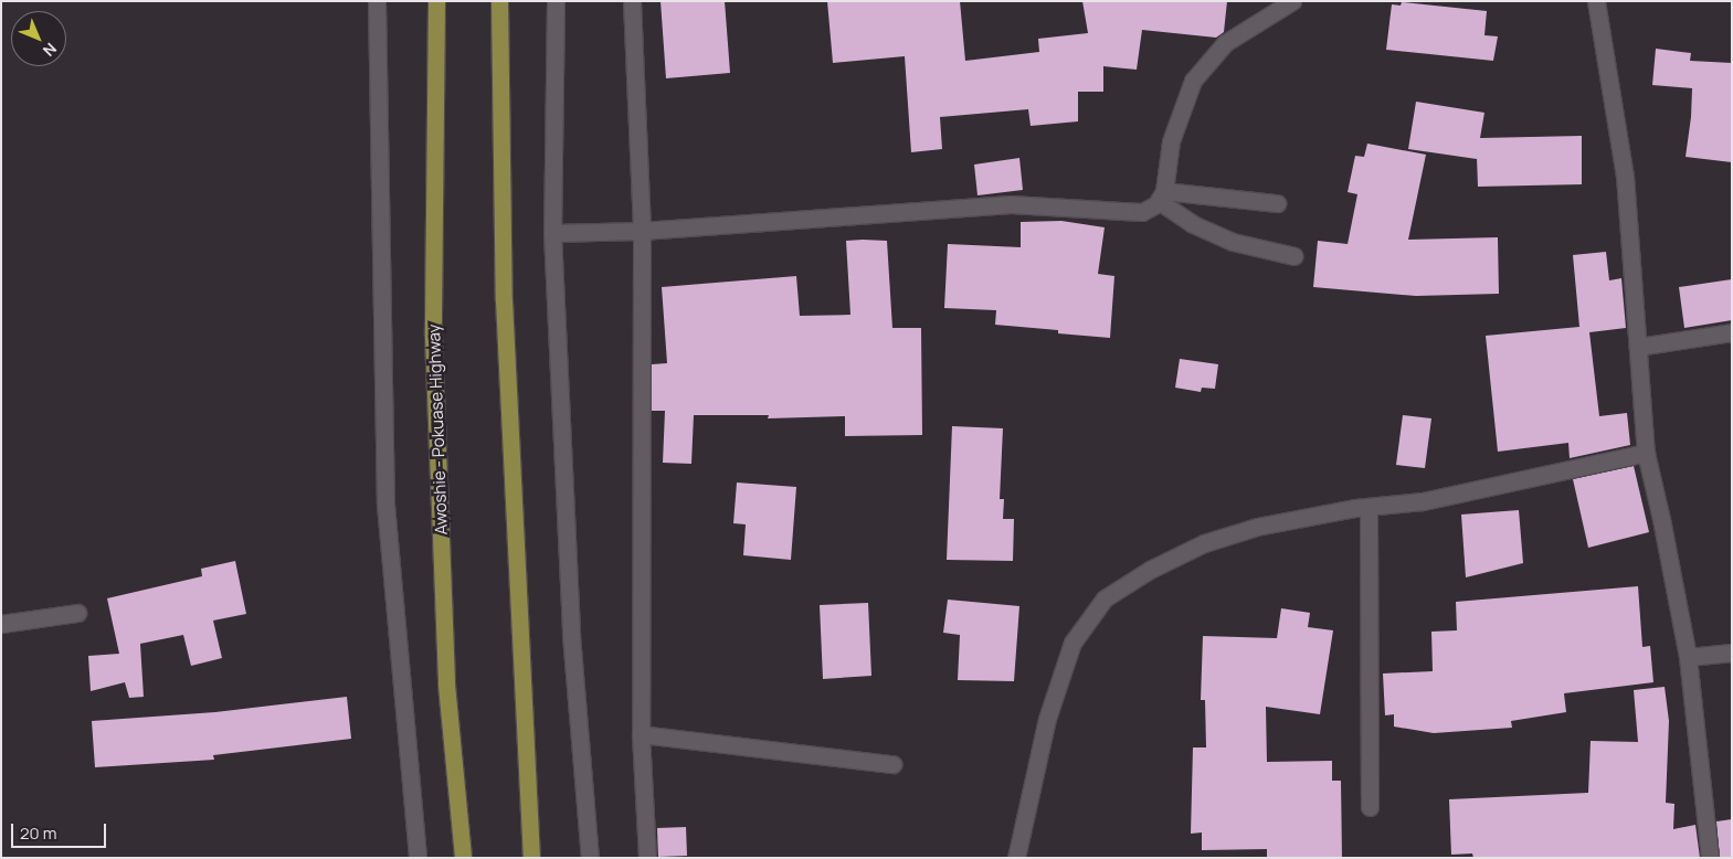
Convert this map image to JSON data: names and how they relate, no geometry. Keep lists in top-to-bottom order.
{
  "streets": {
    "main road": ["Awoshie - Pokuase Highway"]
  },
  "scale_bar": "20 m",
  "north": "bottom right"
}
